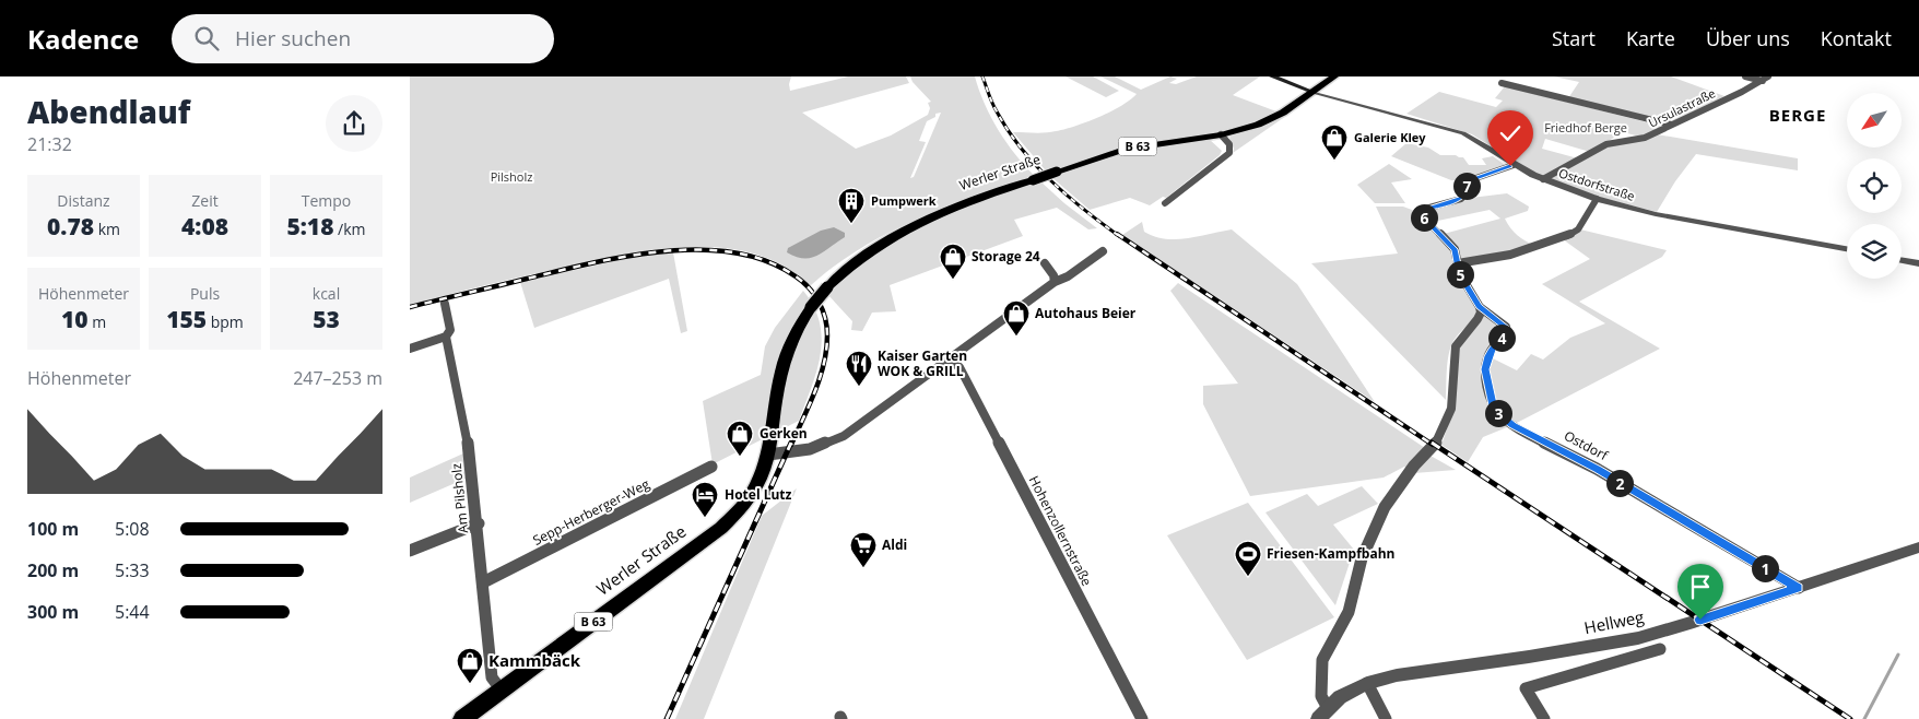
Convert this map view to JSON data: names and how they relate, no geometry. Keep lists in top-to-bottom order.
{
  "streets": {
    "main road": ["B 63", "Werler Straße"],
    "street": [
      "Ursulastraße",
      "Ostdorfstraße",
      "Ostdorf",
      "Am Pilsholz",
      "Sepp-Herberger-Weg",
      "Hohenzollernstraße",
      "Hellweg"
    ]
  },
  "crossings": [
    ["Ursulastraße", "Ostdorfstraße"],
    ["Werler Straße", "Ostdorfstraße"],
    ["Werler Straße", "Am Pilsholz"],
    ["Ostdorfstraße", "Ostdorf"],
    ["Ostdorf", "Hellweg"],
    ["Am Pilsholz", "Sepp-Herberger-Weg"]
  ],
  "districts": ["BERGE"],
  "parks": ["Friedhof Berge", "Pilsholz"],
  "places": {
    "shop": [
      "Galerie Kley",
      "Storage 24",
      "Autohaus Beier",
      "Gerken",
      "Kammbäck"
    ],
    "building": ["Pumpwerk"],
    "restaurant": ["Kaiser Garten WOK & GRILL"],
    "hotel": ["Hotel Lutz"],
    "supermarket": ["Aldi"],
    "sports": ["Friesen-Kampfbahn"]
  },
  "north": "bottom left",
  "page": {
    "header": "Kadence",
    "search": "Hier suchen",
    "nav": [
      "Start",
      "Karte",
      "Über uns",
      "Kontakt"
    ],
    "heading": ["Abendlauf", "21:32"],
    "stats": [
      ["Distanz", "0.78 km"],
      ["Zeit", "4:08"],
      ["Tempo", "5:18 /km"],
      ["Höhenmeter", "10 m"],
      ["Puls", "155 bpm"],
      ["kcal", "53"]
    ],
    "pins": [
      "7",
      "6",
      "5",
      "4",
      "3",
      "2",
      "1"
    ],
    "chart": ["Höhenmeter", "247–253 m"],
    "list": [
      {
        "name": "100 m",
        "note": "5:08"
      },
      {
        "name": "200 m",
        "note": "5:33"
      },
      {
        "name": "300 m",
        "note": "5:44"
      }
    ]
  }
}
